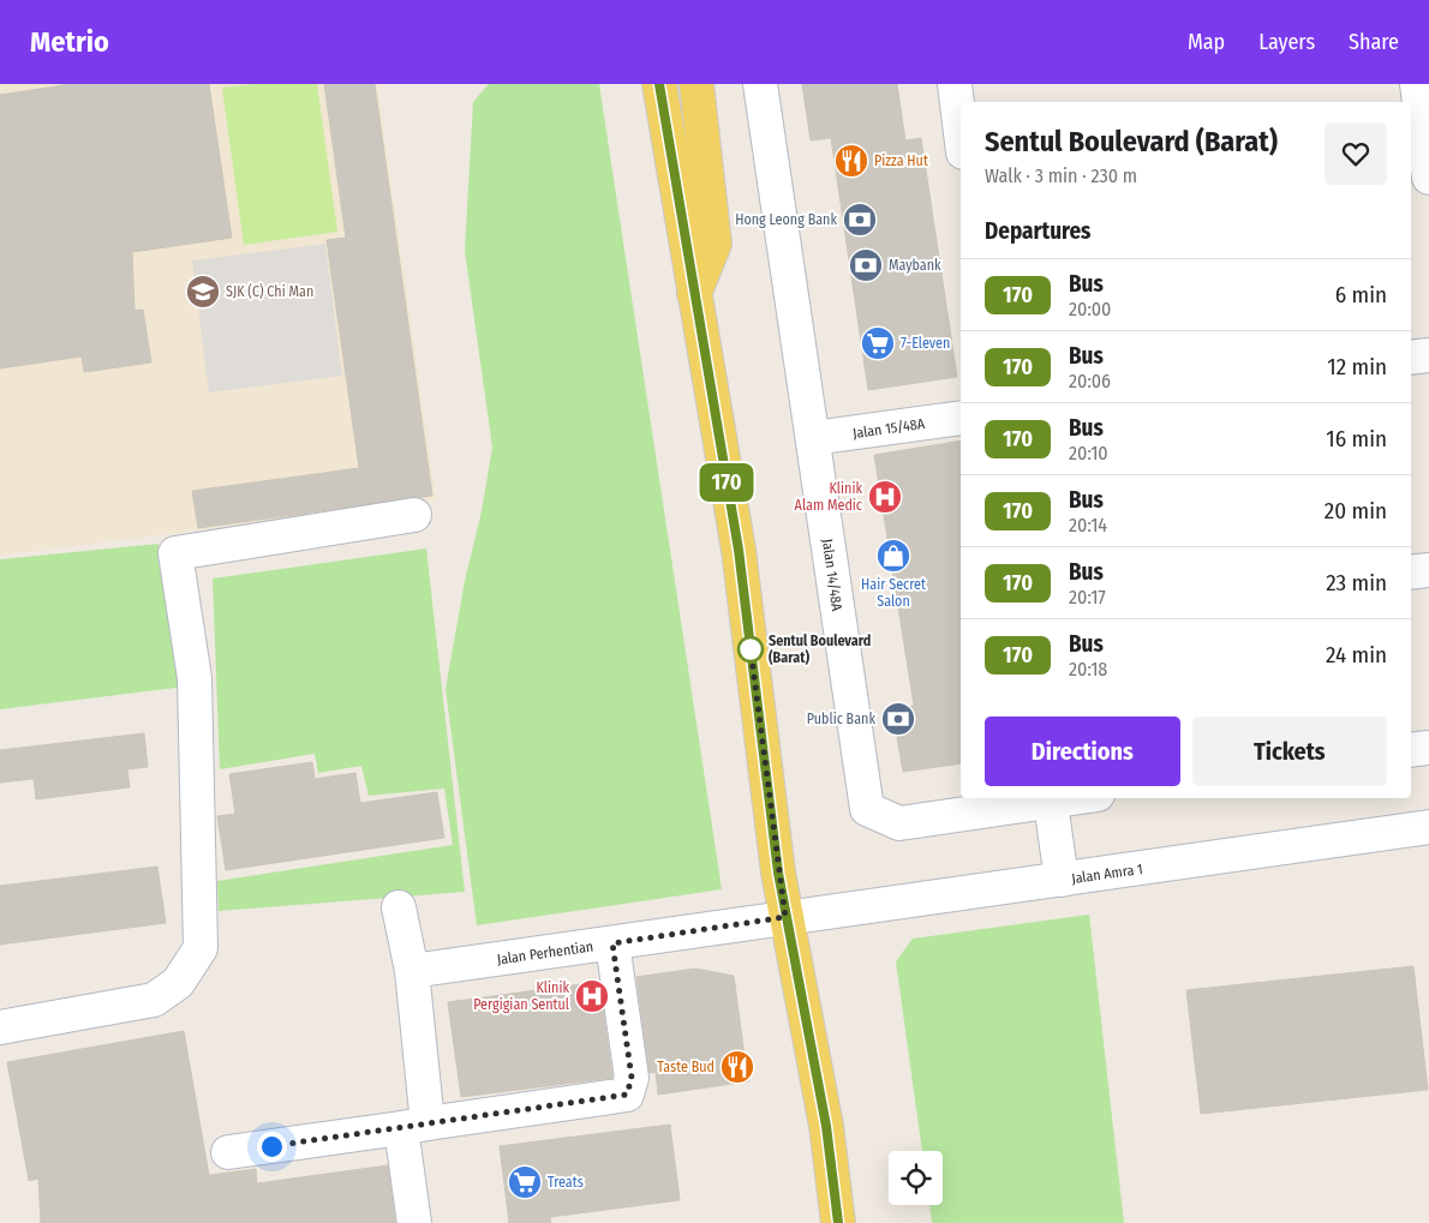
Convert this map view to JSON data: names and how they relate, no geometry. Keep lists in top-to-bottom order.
{
  "streets": {
    "street": [
      "Jalan 15/48A",
      "Jalan 14/48A",
      "Jalan Amra 1",
      "Jalan Perhentian"
    ]
  },
  "crossings": [
    ["Jalan 15/48A", "Jalan 14/48A"],
    ["Jalan Amra 1", "Jalan Perhentian"]
  ],
  "places": {
    "restaurant": ["Pizza Hut", "Taste Bud"],
    "bank": ["Hong Leong Bank", "Maybank", "Public Bank"],
    "school or university": ["SJK (C) Chi Man"],
    "supermarket": ["7-Eleven", "Treats"],
    "hospital": ["Klinik Alam Medic", "Klinik Pergigian Sentul"],
    "shop": ["Hair Secret Salon"],
    "other": ["Sentul Boulevard (Barat)"]
  },
  "lines": ["bus line 170"],
  "page": {
    "header": "Metrio",
    "nav": ["Map", "Layers", "Share"],
    "on_map": "170",
    "heading": [
      ["Sentul Boulevard (Barat)", "Walk · 3 min · 230 m"],
      "Departures"
    ],
    "list": [
      {
        "mark": "170",
        "name": "Bus",
        "note": "20:00",
        "value": "6 min"
      },
      {
        "mark": "170",
        "name": "Bus",
        "note": "20:06",
        "value": "12 min"
      },
      {
        "mark": "170",
        "name": "Bus",
        "note": "20:10",
        "value": "16 min"
      },
      {
        "mark": "170",
        "name": "Bus",
        "note": "20:14",
        "value": "20 min"
      },
      {
        "mark": "170",
        "name": "Bus",
        "note": "20:17",
        "value": "23 min"
      },
      {
        "mark": "170",
        "name": "Bus",
        "note": "20:18",
        "value": "24 min"
      }
    ],
    "buttons": ["Directions", "Tickets"]
  }
}
